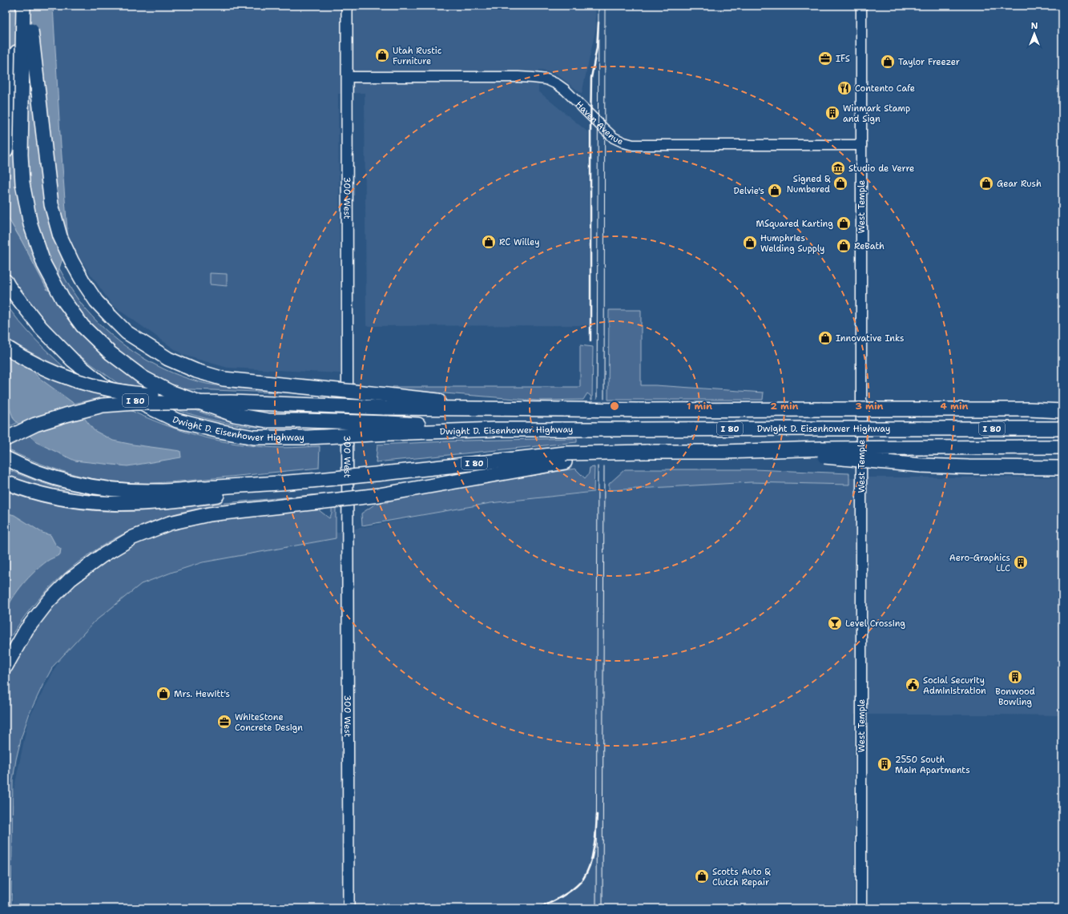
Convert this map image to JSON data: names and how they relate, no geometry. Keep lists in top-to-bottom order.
{
  "streets": {
    "highway": ["I 80", "Dwight D. Eisenhower Highway"],
    "main road": ["300 West"],
    "street": ["Haven Avenue", "West Temple"]
  },
  "crossings": [
    ["Haven Avenue", "300 West"],
    ["Haven Avenue", "West Temple"]
  ],
  "places": {
    "shop": [
      "Utah Rustic Furniture",
      "Taylor Freezer",
      "Signed & Numbered",
      "Gear Rush",
      "Delvie's",
      "MSquared Karting",
      "RC Willey",
      "Humphries Welding Supply",
      "ReBath",
      "Innovative Inks",
      "Mrs. Hewitt's",
      "Scotts Auto & Clutch Repair"
    ],
    "office": ["IFS", "WhiteStone Concrete Design"],
    "restaurant": ["Contento Cafe"],
    "building": [
      "Winmark Stamp and Sign",
      "Aero-Graphics LLC",
      "Bonwood Bowling",
      "2550 South Main Apartments"
    ],
    "museum": ["Studio de Verre"],
    "bar": ["Level Crossing"],
    "public building": ["Social Security Administration"]
  },
  "north": "top",
  "rings": [
    "1 min",
    "2 min",
    "3 min",
    "4 min"
  ]
}
